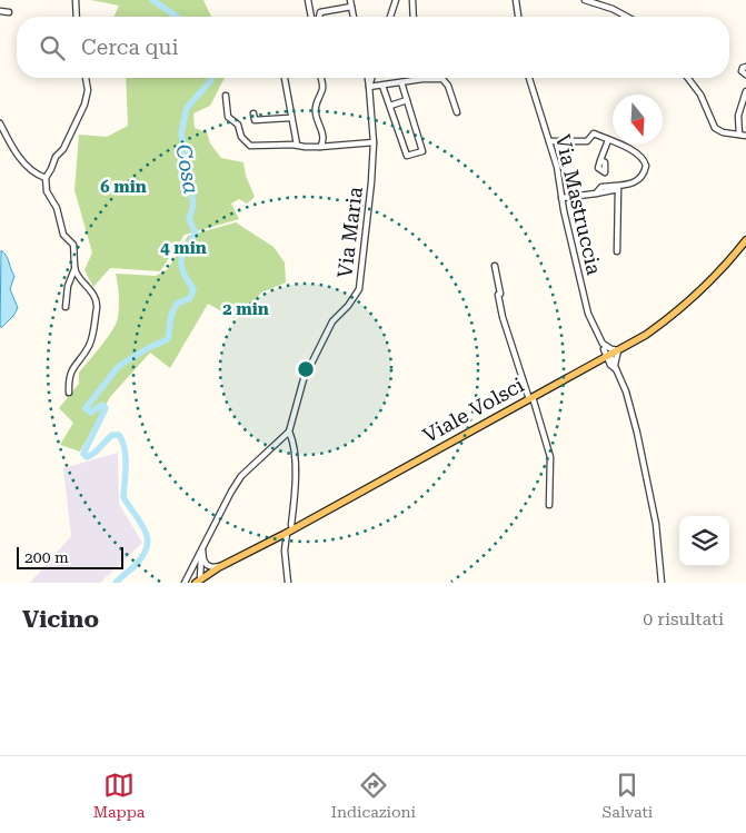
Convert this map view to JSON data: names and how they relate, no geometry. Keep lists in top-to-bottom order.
{
  "streets": {
    "main road": ["Viale Volsci"],
    "street": ["Via Mastruccia", "Via Maria"]
  },
  "crossings": [
    ["Via Mastruccia", "Viale Volsci"]
  ],
  "water": ["Cosa"],
  "scale_bar": "200 m",
  "north": "bottom",
  "page": {
    "search": "Cerca qui",
    "scale": "200 m",
    "heading": ["Vicino", "0 risultati"],
    "nav": ["Mappa", "Indicazioni", "Salvati"]
  },
  "rings": ["6 min", "4 min", "2 min"]
}
